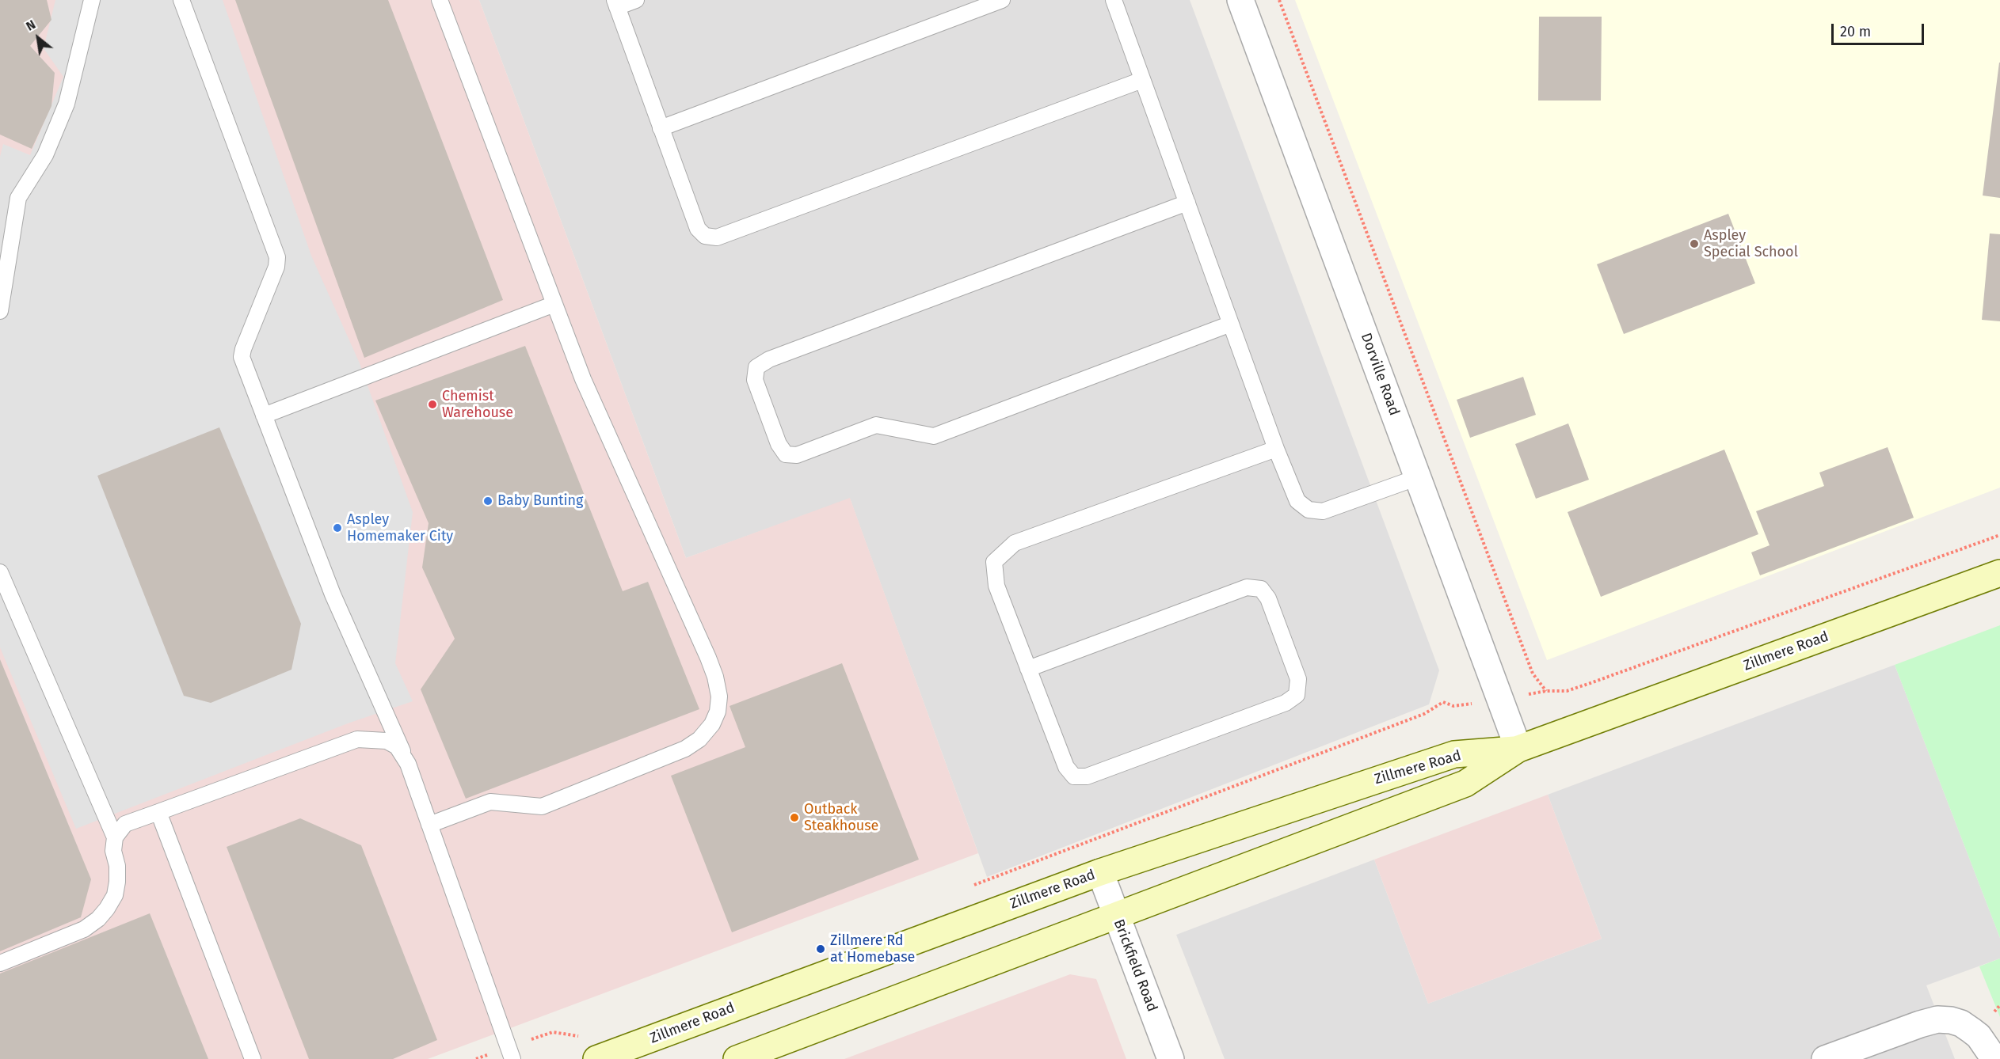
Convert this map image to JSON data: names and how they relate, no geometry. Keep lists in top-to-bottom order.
{
  "streets": {
    "main road": ["Zillmere Road"],
    "street": ["Dorville Road", "Brickfield Road"]
  },
  "crossings": [
    ["Dorville Road", "Zillmere Road"],
    ["Zillmere Road", "Brickfield Road"]
  ],
  "places": [
    "Aspley Special School",
    "Chemist Warehouse",
    "Baby Bunting",
    "Aspley Homemaker City",
    "Outback Steakhouse",
    "Zillmere Rd at Homebase"
  ],
  "scale_bar": "20 m",
  "north": "top left"
}
